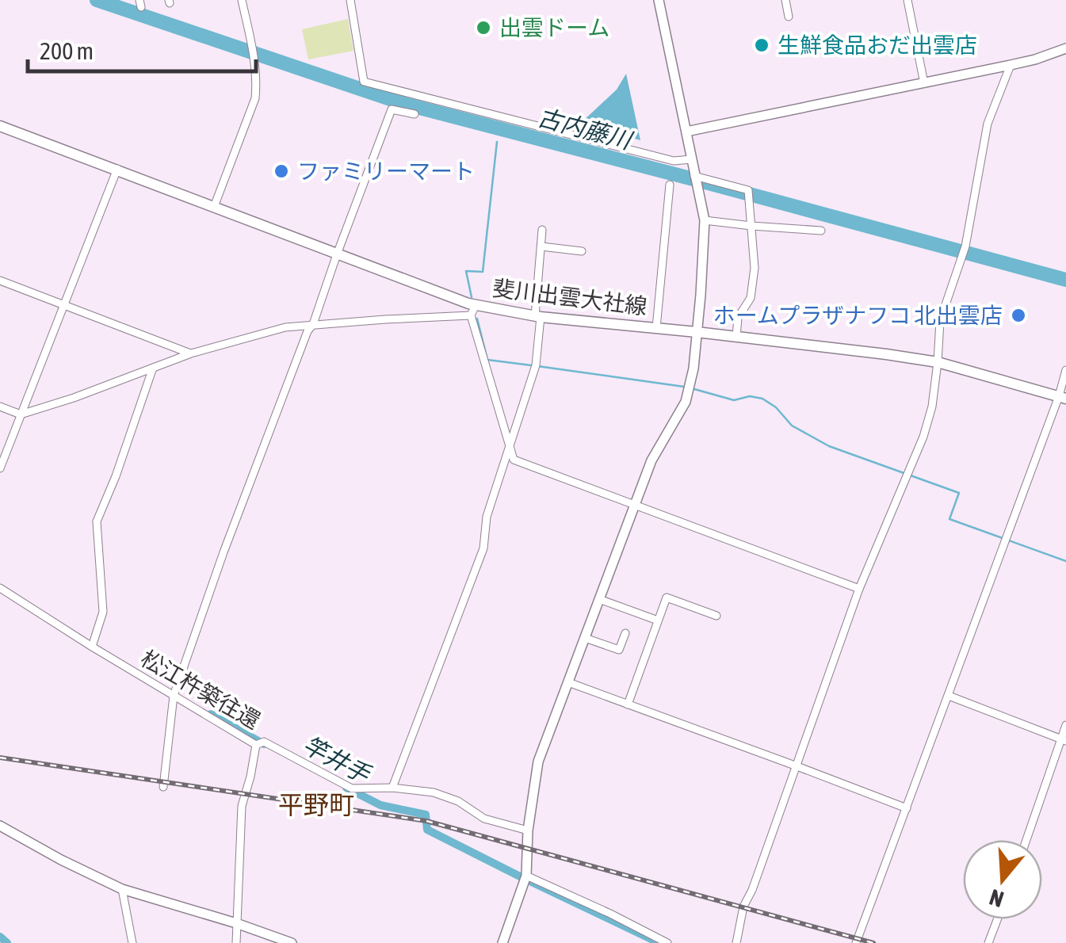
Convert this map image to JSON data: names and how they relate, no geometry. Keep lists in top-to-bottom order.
{
  "streets": {
    "main road": ["斐川出雲大社線"],
    "street": ["松江杵築往還"]
  },
  "districts": ["平野町"],
  "water": ["古内藤川", "竿井手"],
  "places": [
    "出雲ドーム",
    "生鮮食品おだ出雲店",
    "ファミリーマート",
    "ホームプラザナフコ 北出雲店"
  ],
  "scale_bar": "200 m",
  "north": "bottom"
}
